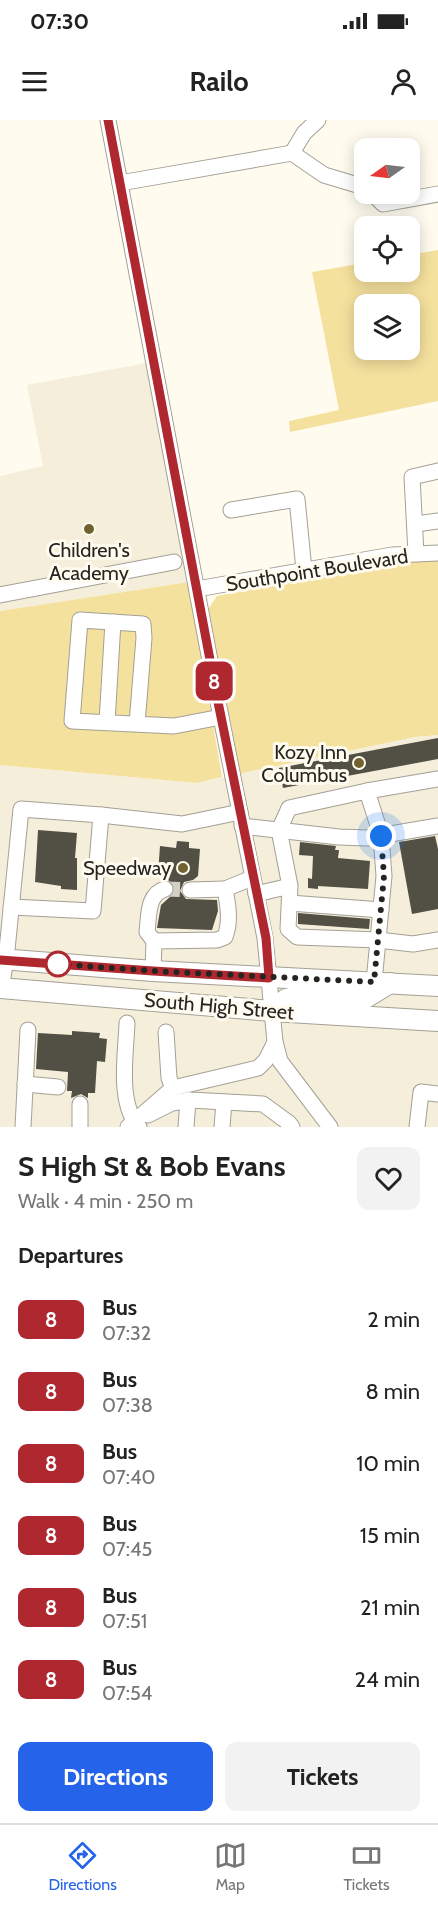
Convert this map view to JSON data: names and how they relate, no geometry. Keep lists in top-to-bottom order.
{
  "streets": {
    "main road": ["South High Street"],
    "street": ["Southpoint Boulevard"]
  },
  "places": ["Children's Academy", "Kozy Inn Columbus", "Speedway"],
  "lines": ["bus line 8"],
  "north": "left",
  "page": {
    "status": "07:30",
    "header": "Railo",
    "on_map": "8",
    "heading": [
      ["S High St & Bob Evans", "Walk · 4 min · 250 m"],
      "Departures"
    ],
    "list": [
      {
        "mark": "8",
        "name": "Bus",
        "note": "07:32",
        "value": "2 min"
      },
      {
        "mark": "8",
        "name": "Bus",
        "note": "07:38",
        "value": "8 min"
      },
      {
        "mark": "8",
        "name": "Bus",
        "note": "07:40",
        "value": "10 min"
      },
      {
        "mark": "8",
        "name": "Bus",
        "note": "07:45",
        "value": "15 min"
      },
      {
        "mark": "8",
        "name": "Bus",
        "note": "07:51",
        "value": "21 min"
      },
      {
        "mark": "8",
        "name": "Bus",
        "note": "07:54",
        "value": "24 min"
      }
    ],
    "buttons": ["Directions", "Tickets"],
    "tabs": ["Directions", "Map", "Tickets"]
  }
}
